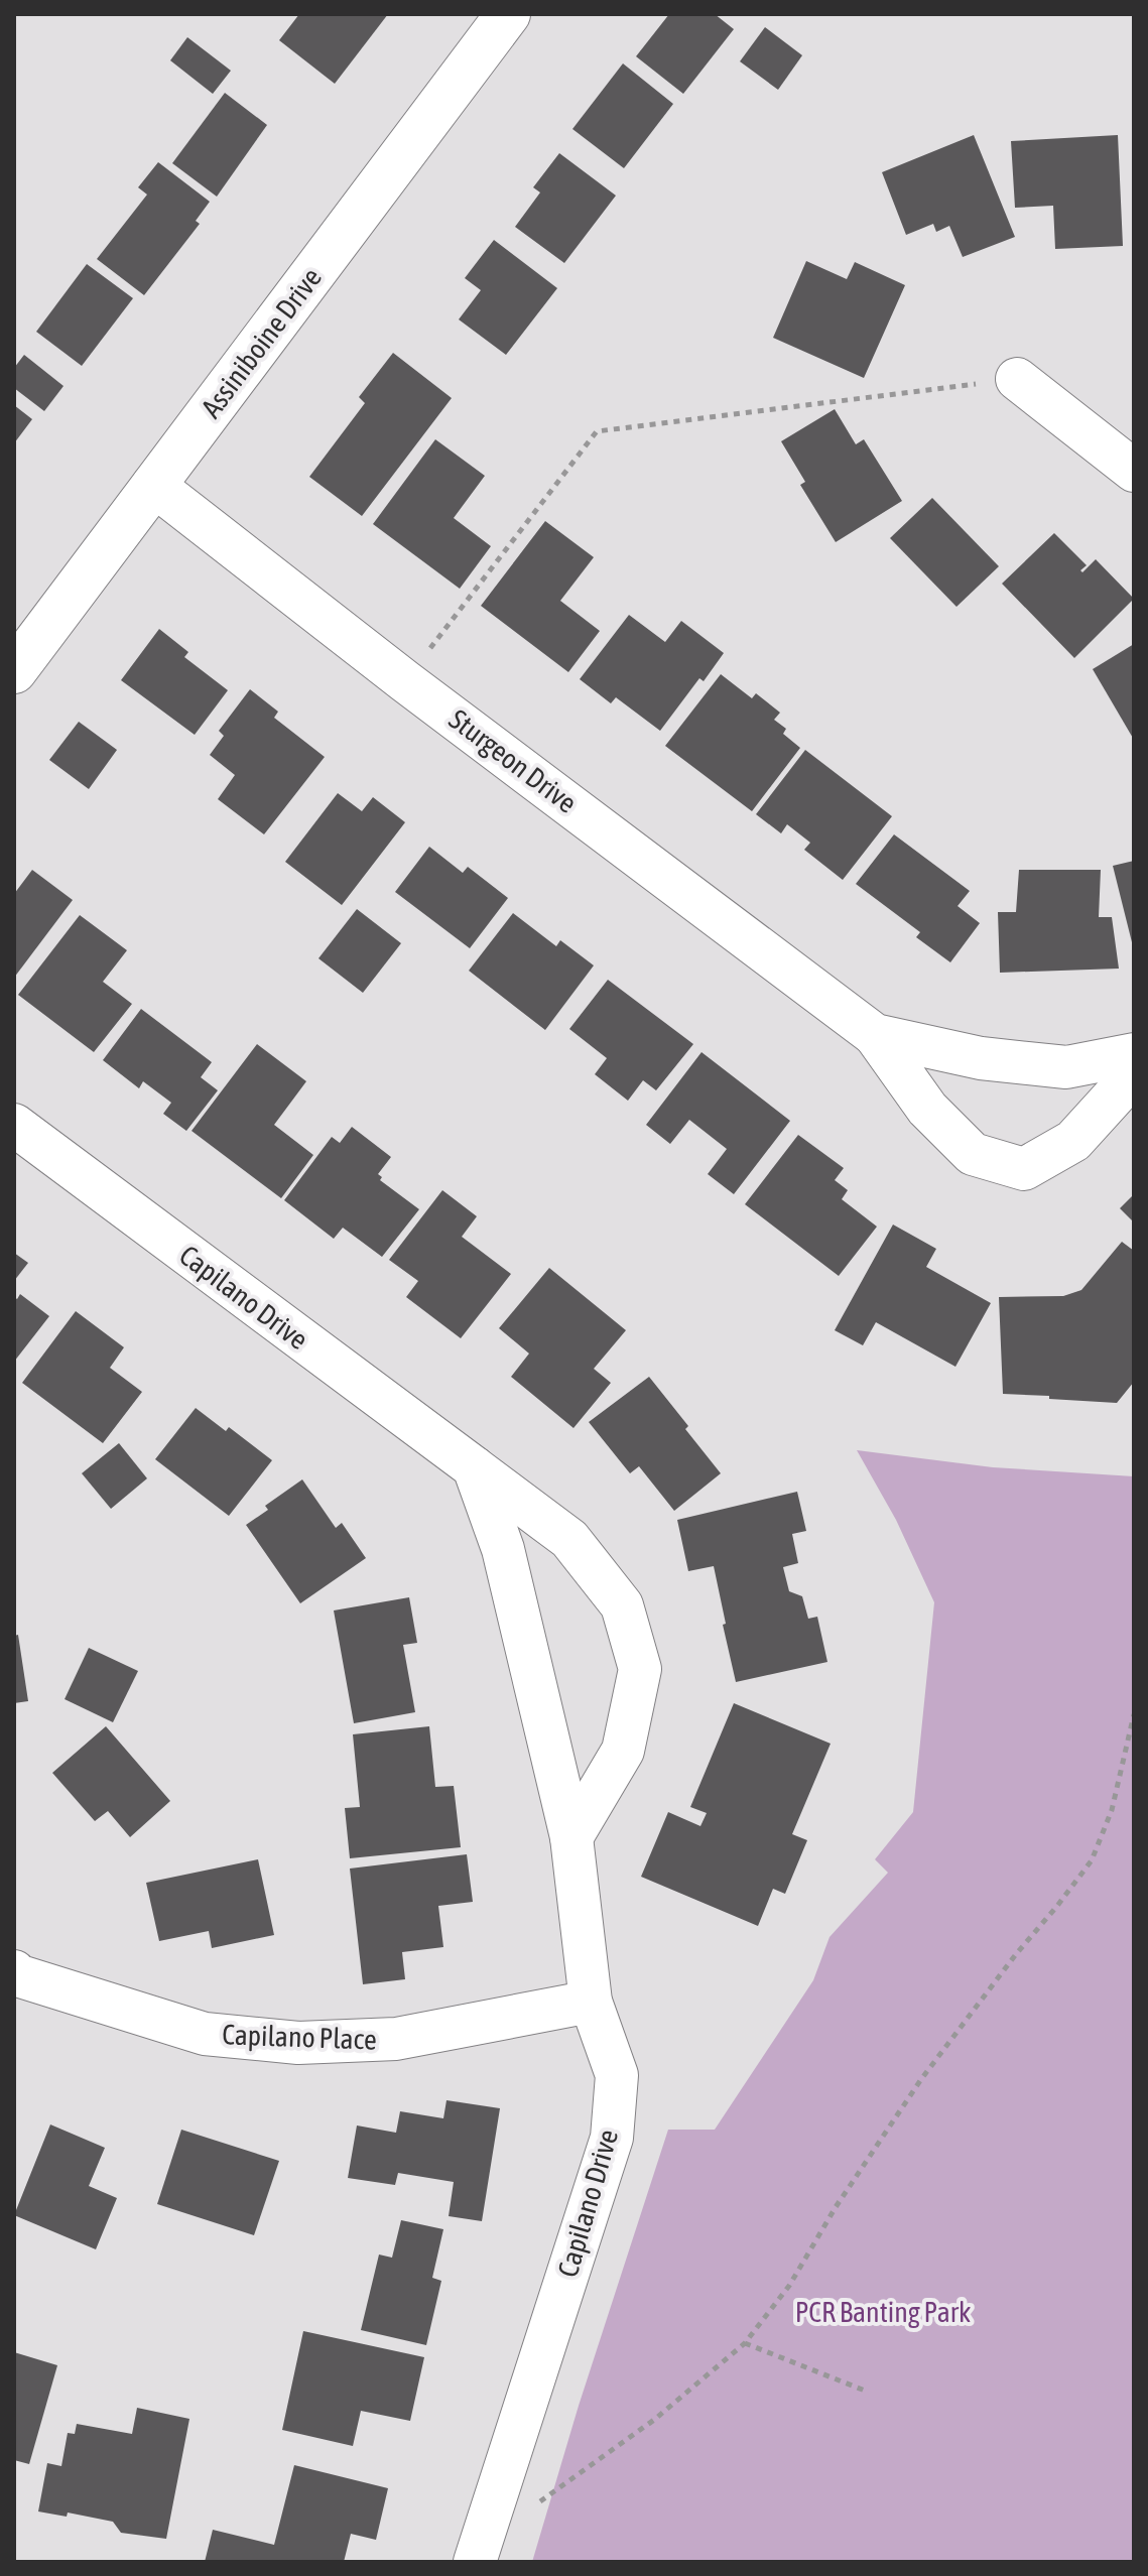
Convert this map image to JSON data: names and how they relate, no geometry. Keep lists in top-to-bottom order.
{
  "streets": {
    "street": [
      "Assiniboine Drive",
      "Sturgeon Drive",
      "Capilano Drive",
      "Capilano Place"
    ]
  },
  "crossings": [
    ["Assiniboine Drive", "Sturgeon Drive"],
    ["Capilano Drive", "Capilano Place"]
  ],
  "parks": ["PCR Banting Park"]
}
